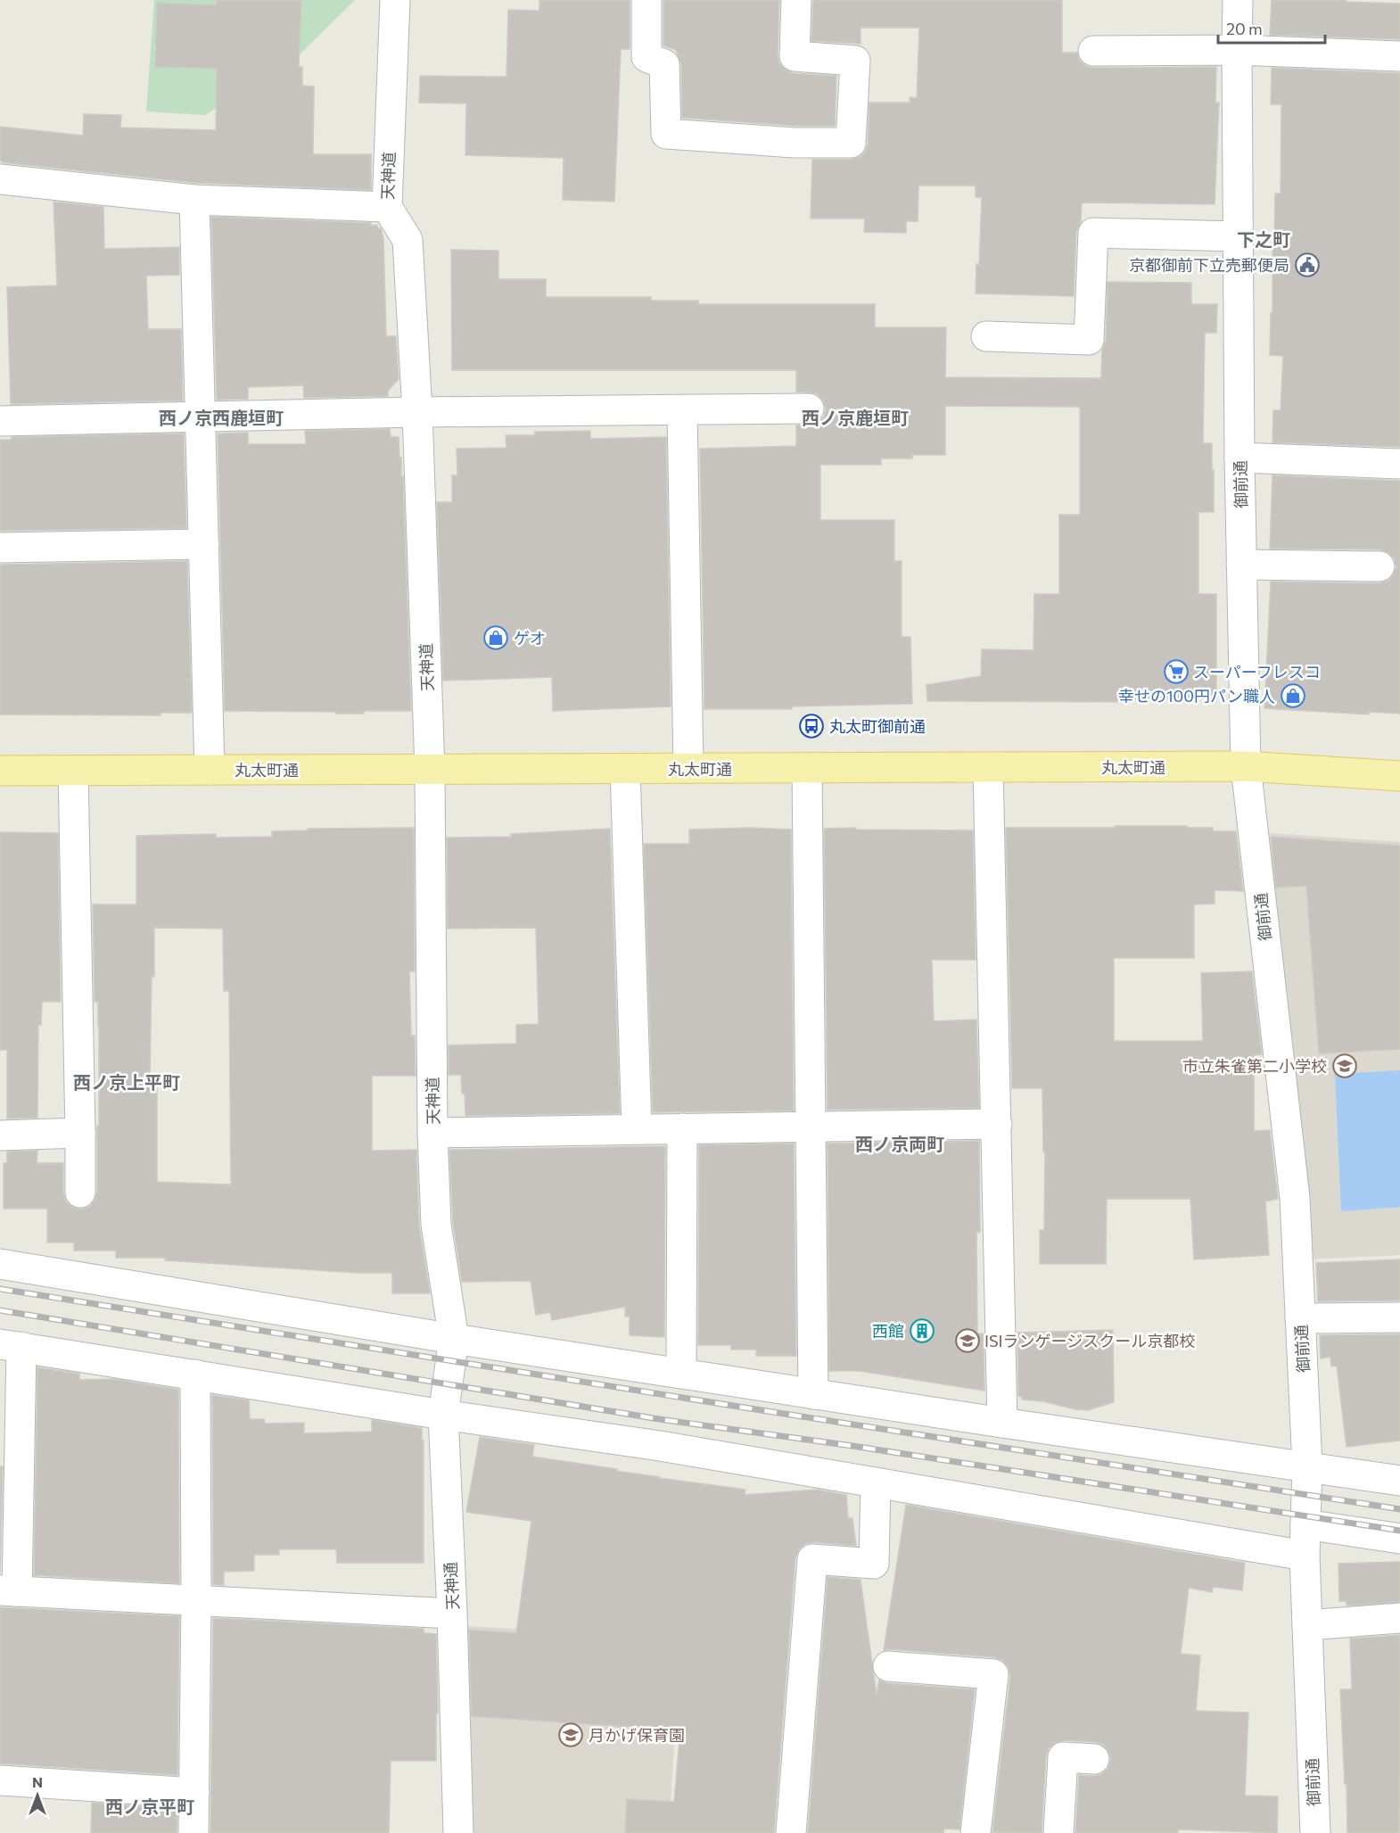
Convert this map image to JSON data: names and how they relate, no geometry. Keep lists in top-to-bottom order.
{
  "streets": {
    "main road": ["丸太町通"],
    "street": ["天神道", "御前通", "天神通"]
  },
  "crossings": [
    ["天神道", "丸太町通"],
    ["天神道", "天神通"],
    ["御前通", "丸太町通"]
  ],
  "districts": [
    "下之町",
    "西ノ京西鹿垣町",
    "西ノ京鹿垣町",
    "西ノ京上平町",
    "西ノ京両町",
    "西ノ京平町"
  ],
  "places": {
    "public building": ["京都御前下立売郵便局"],
    "shop": ["ゲオ", "幸せの100円パン職人"],
    "supermarket": ["スーパーフレスコ"],
    "bus stop": ["丸太町御前通"],
    "school or university": ["市立朱雀第二小学校", "ISIランゲージスクール京都校", "月かげ保育園"],
    "building": ["西館"]
  },
  "scale_bar": "20 m",
  "north": "top"
}
